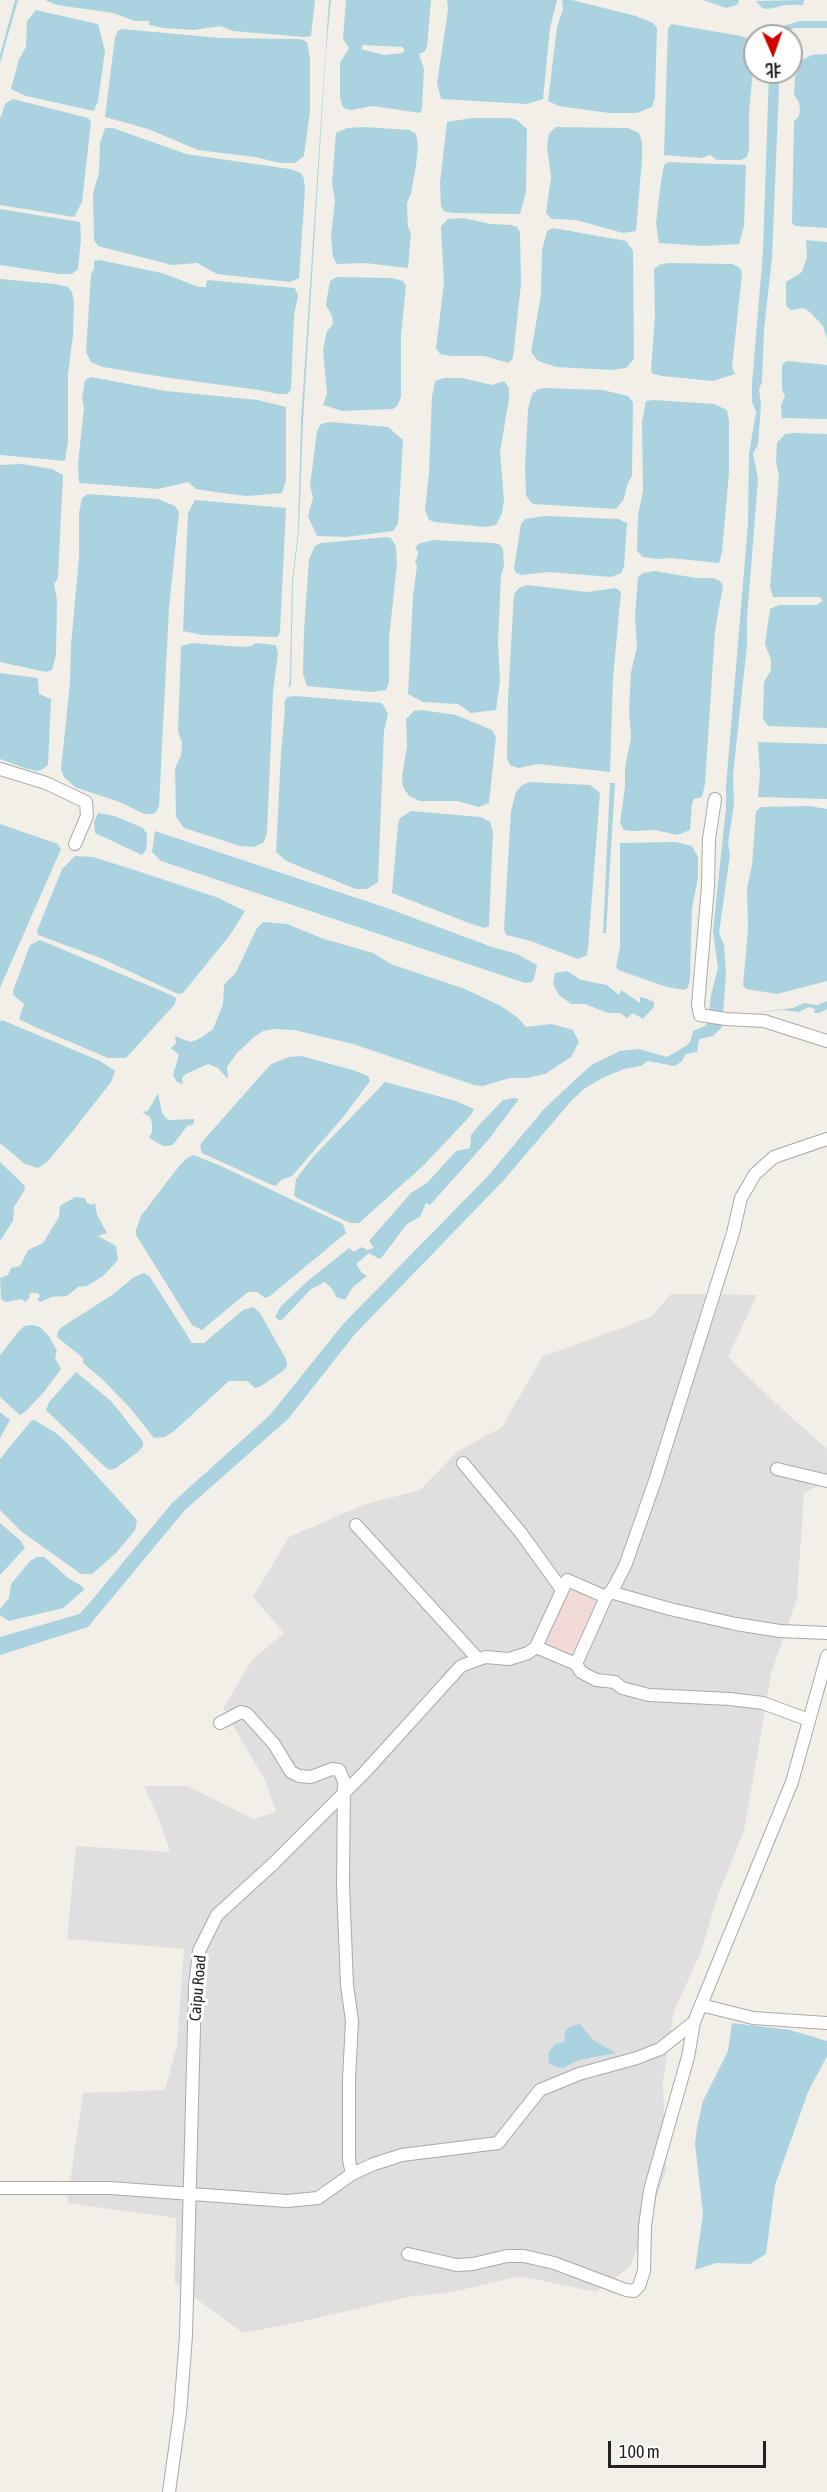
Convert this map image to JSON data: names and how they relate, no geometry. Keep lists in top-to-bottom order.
{
  "streets": {
    "street": ["Caipu Road"]
  },
  "scale_bar": "100 m",
  "north": "bottom"
}
